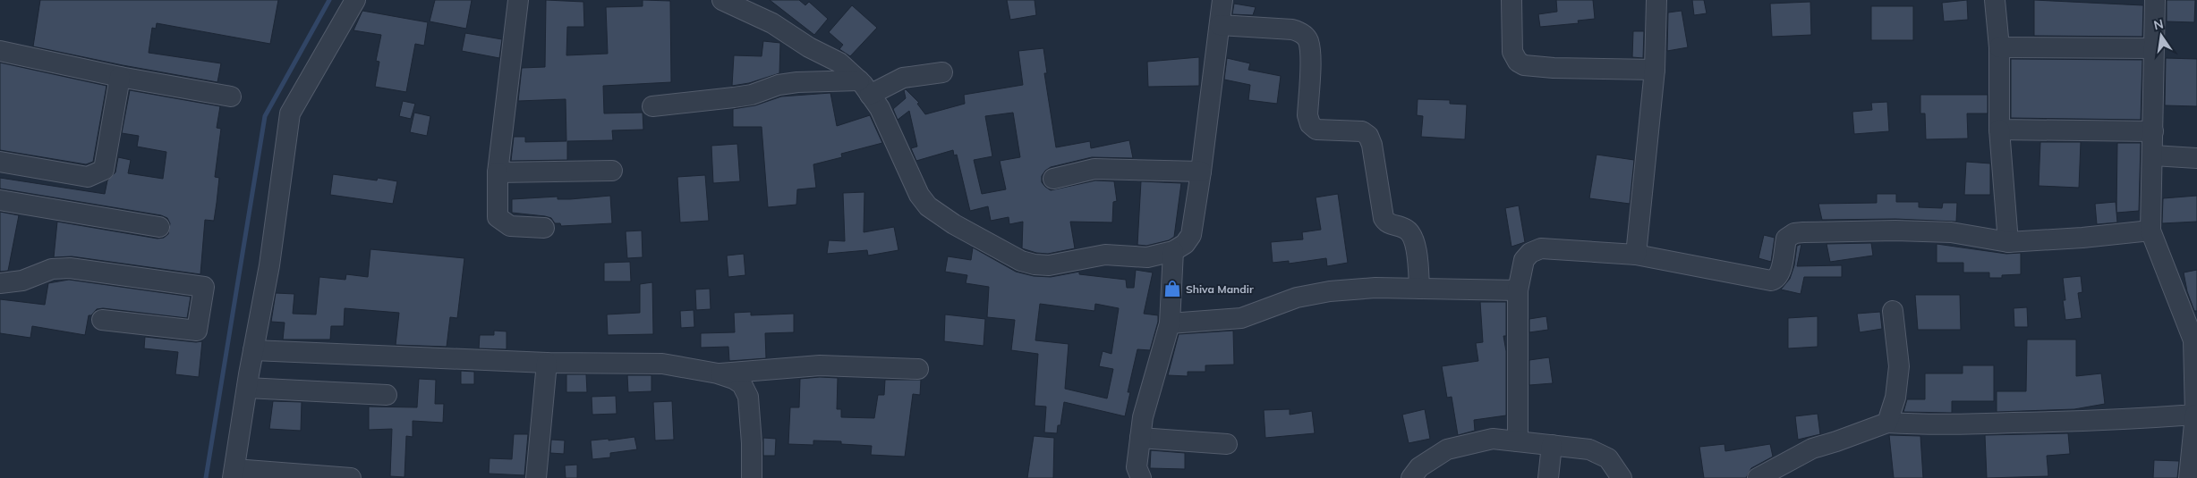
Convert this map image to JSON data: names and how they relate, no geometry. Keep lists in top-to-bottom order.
{
  "places": {
    "shop": ["Shiva Mandir"]
  },
  "north": "top"
}
